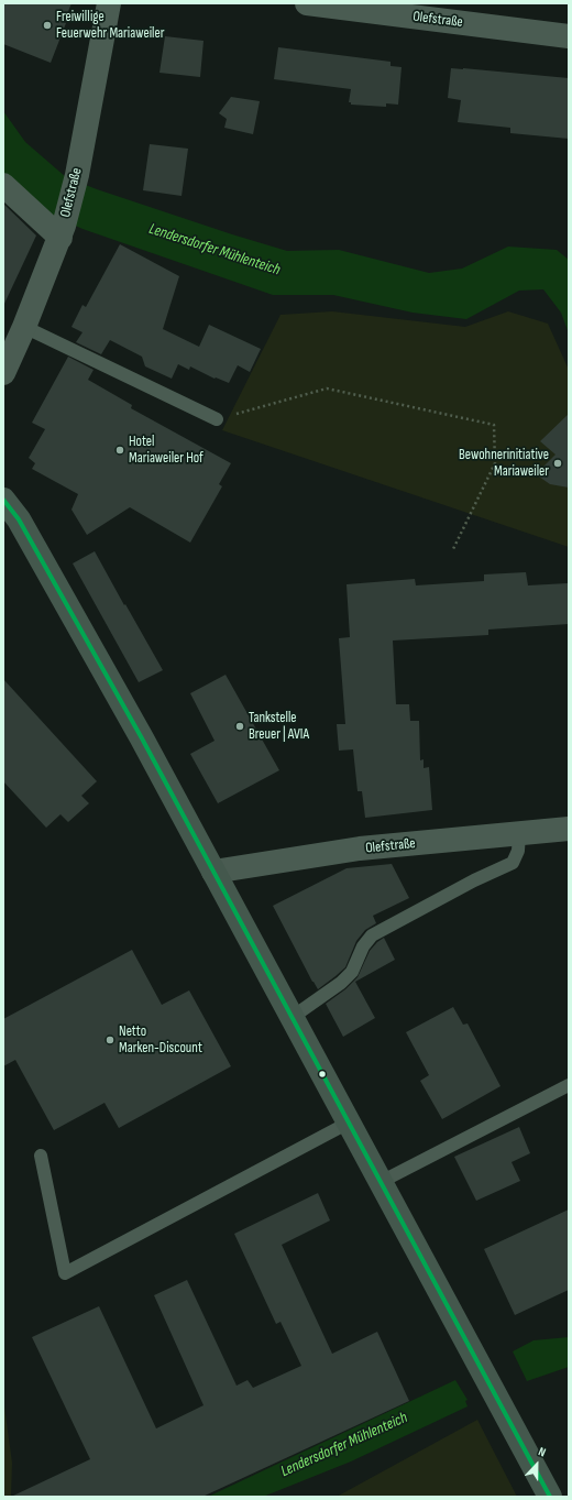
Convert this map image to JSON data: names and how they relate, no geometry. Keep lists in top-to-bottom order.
{
  "streets": {
    "street": ["Olefstraße"]
  },
  "water": ["Lendersdorfer Mühlenteich"],
  "places": [
    "Freiwillige Feuerwehr Mariaweiler",
    "Hotel Mariaweiler Hof",
    "Bewohnerinitiative Mariaweiler",
    "Tankstelle Breuer | AVIA",
    "Netto Marken-Discount"
  ],
  "north": "top"
}
